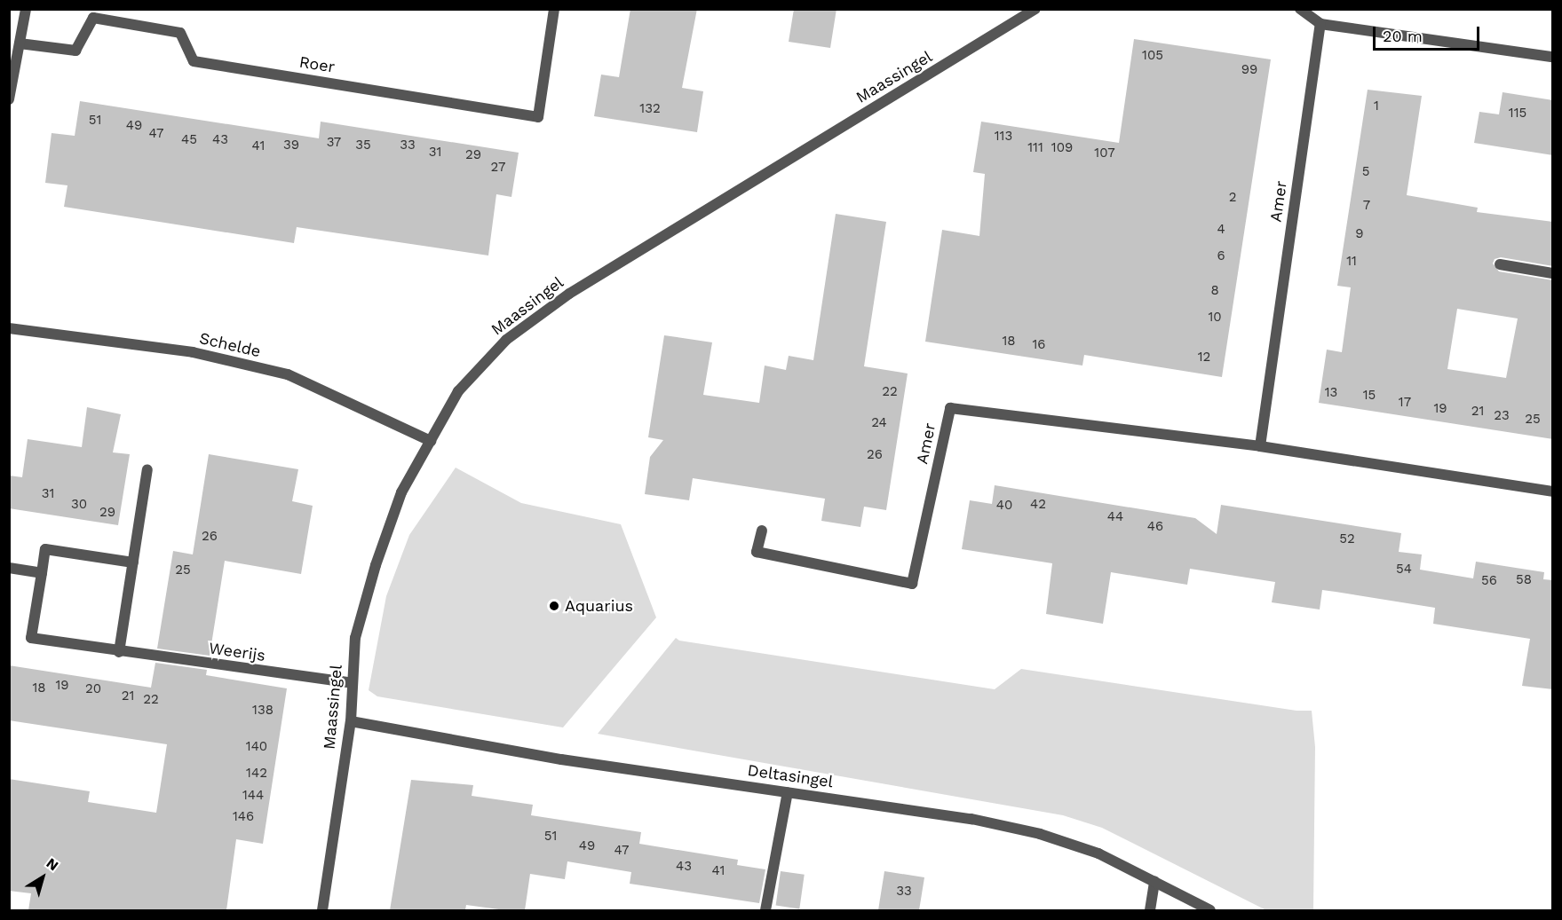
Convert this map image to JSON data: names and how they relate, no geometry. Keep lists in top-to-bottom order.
{
  "streets": {
    "street": [
      "Roer",
      "Maassingel",
      "Amer",
      "Schelde",
      "Weerijs",
      "Deltasingel"
    ]
  },
  "crossings": [
    ["Maassingel", "Schelde"],
    ["Maassingel", "Weerijs"],
    ["Maassingel", "Deltasingel"]
  ],
  "places": ["Aquarius"],
  "house_numbers": [
    "105",
    "99",
    "1",
    "132",
    "115",
    "51",
    "49",
    "47",
    "113",
    "45",
    "43",
    "37",
    "39",
    "35",
    "33",
    "41",
    "111",
    "109",
    "31",
    "107",
    "29",
    "27",
    "5",
    "2",
    "7",
    "4",
    "9",
    "6",
    "11",
    "8",
    "10",
    "18",
    "16",
    "12",
    "22",
    "13",
    "15",
    "17",
    "19",
    "21",
    "23",
    "25",
    "24",
    "26",
    "31",
    "30",
    "42",
    "40",
    "29",
    "44",
    "46",
    "26",
    "52",
    "54",
    "25",
    "58",
    "56",
    "19",
    "18",
    "20",
    "21",
    "22",
    "138",
    "140",
    "142",
    "144",
    "146",
    "51",
    "49",
    "47",
    "43",
    "41",
    "33"
  ],
  "scale_bar": "20 m",
  "north": "top right"
}
